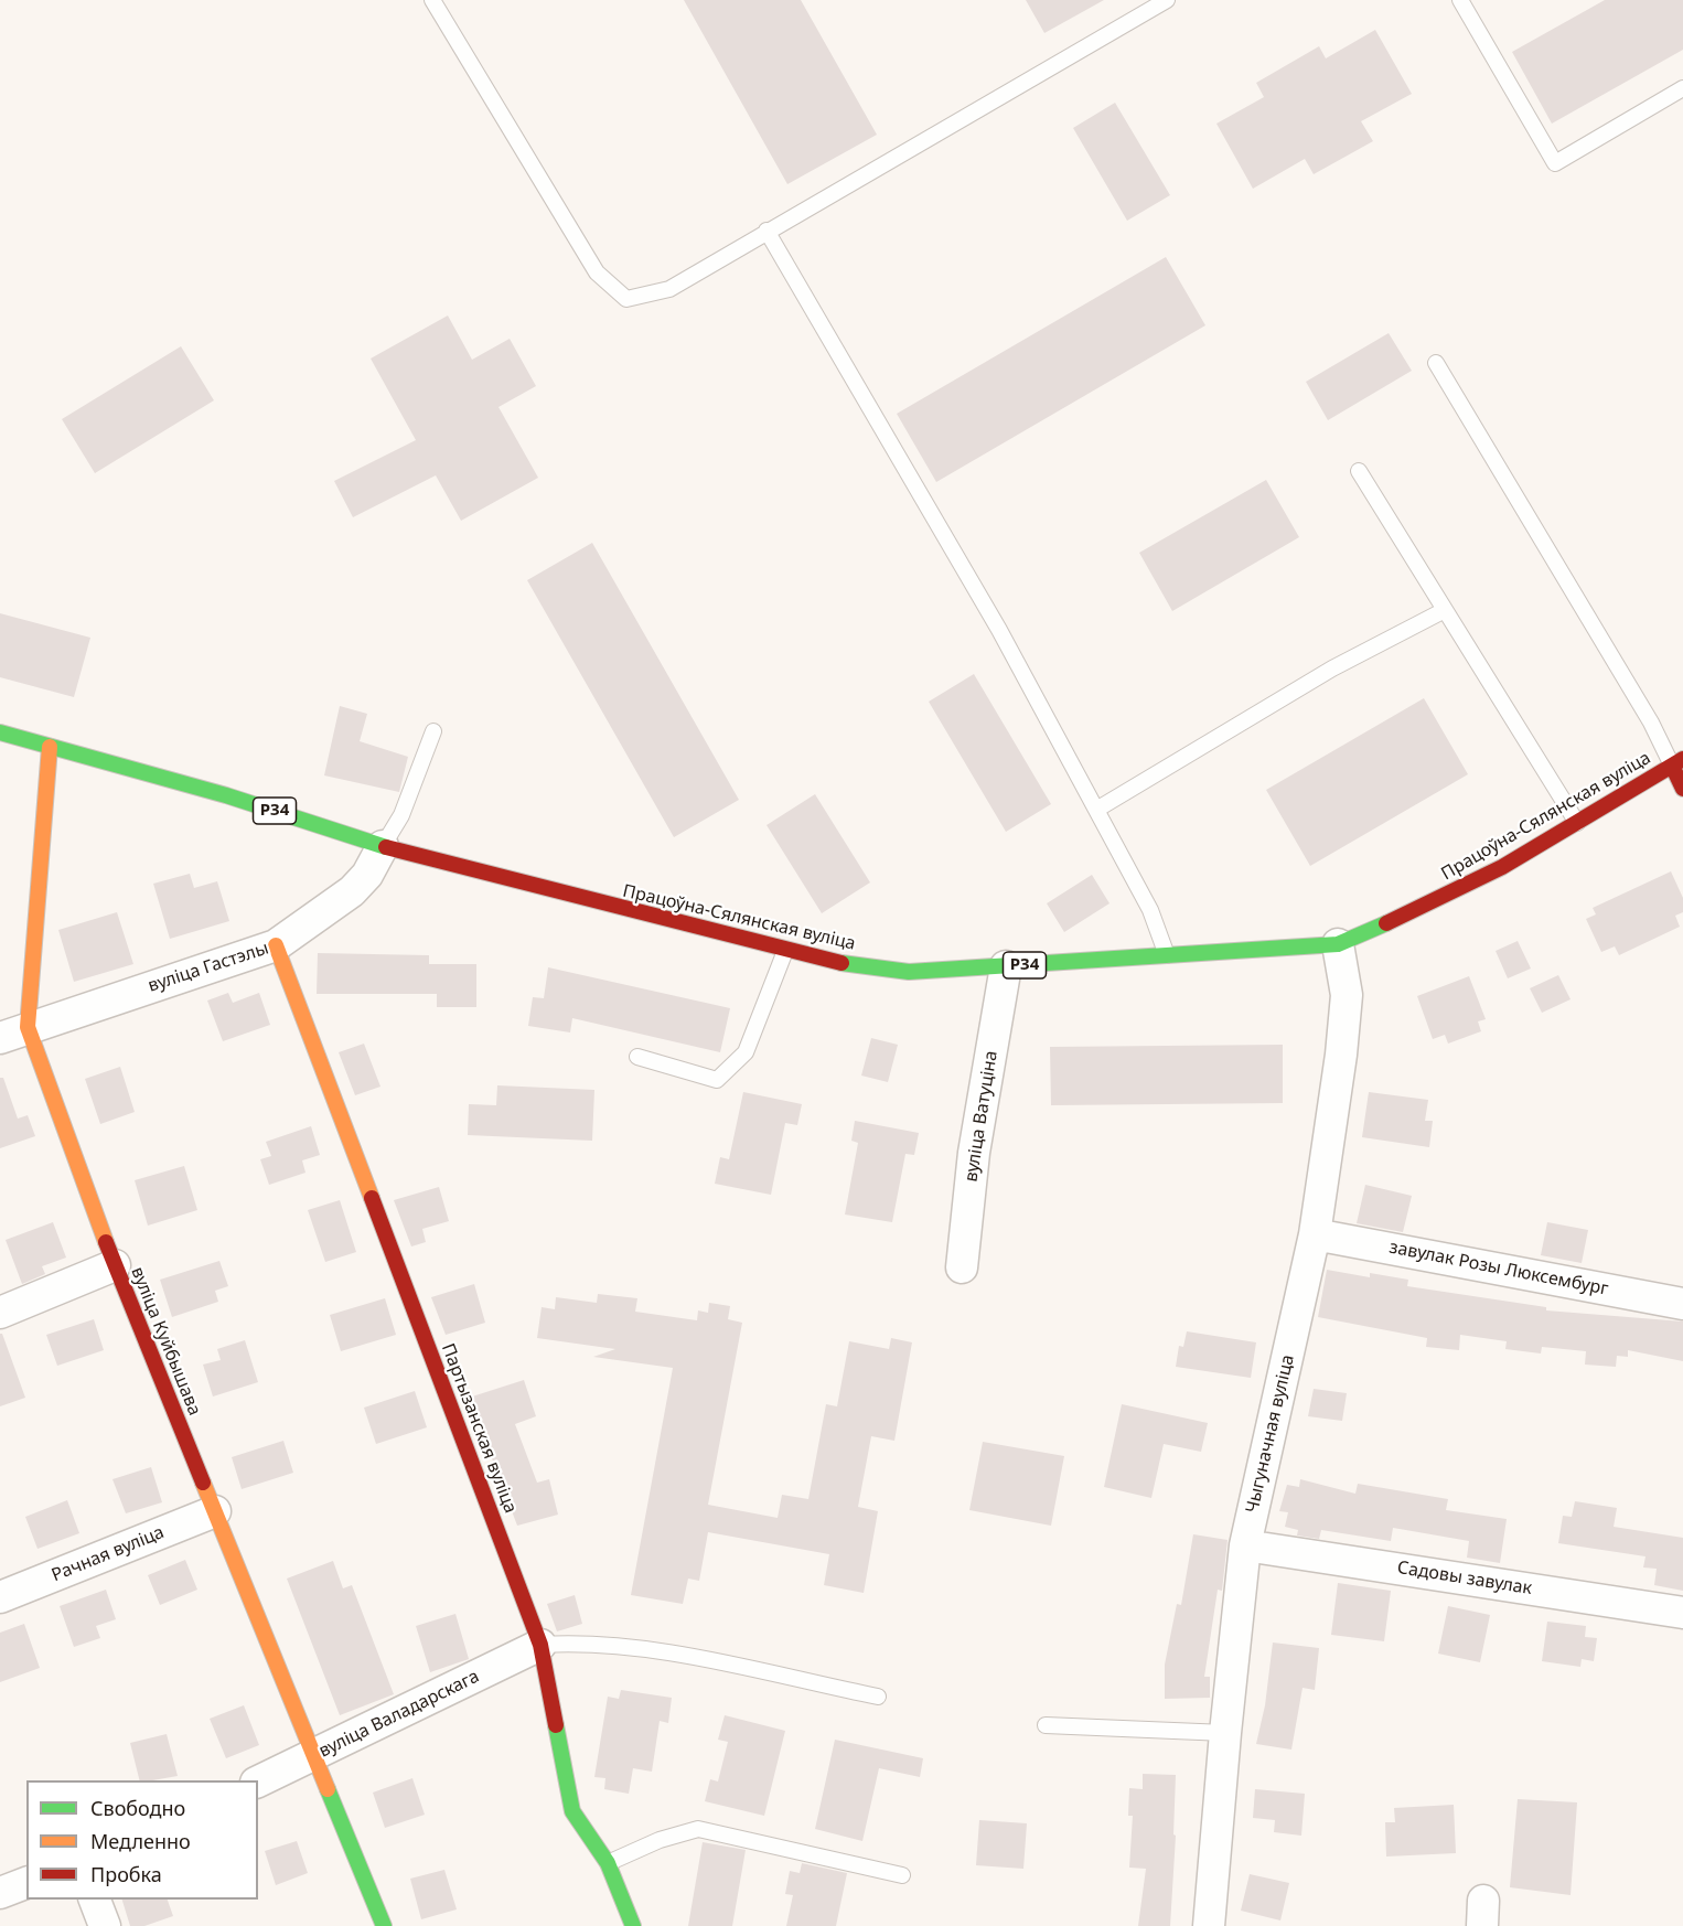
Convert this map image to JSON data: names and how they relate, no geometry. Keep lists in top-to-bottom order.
{
  "streets": {
    "street": [
      "Р34",
      "Працоўна-Сялянская вуліца",
      "вуліца Гастэлы",
      "вуліца Ватуціна",
      "завулак Розы Люксембург",
      "вуліца Куйбышава",
      "Партызанская вуліца",
      "Чыгуначная вуліца",
      "Рачная вуліца",
      "Садовы завулак",
      "вуліца Валадарскага"
    ]
  },
  "crossings": [
    ["Працоўна-Сялянская вуліца", "вуліца Гастэлы"],
    ["Працоўна-Сялянская вуліца", "вуліца Ватуціна"],
    ["Працоўна-Сялянская вуліца", "вуліца Куйбышава"],
    ["Працоўна-Сялянская вуліца", "Чыгуначная вуліца"],
    ["вуліца Гастэлы", "вуліца Куйбышава"],
    ["вуліца Гастэлы", "Партызанская вуліца"],
    ["завулак Розы Люксембург", "Чыгуначная вуліца"],
    ["вуліца Куйбышава", "Рачная вуліца"],
    ["вуліца Куйбышава", "вуліца Валадарскага"],
    ["Партызанская вуліца", "вуліца Валадарскага"],
    ["Чыгуначная вуліца", "Садовы завулак"]
  ],
  "legend": ["Свободно", "Медленно", "Пробка"]
}
